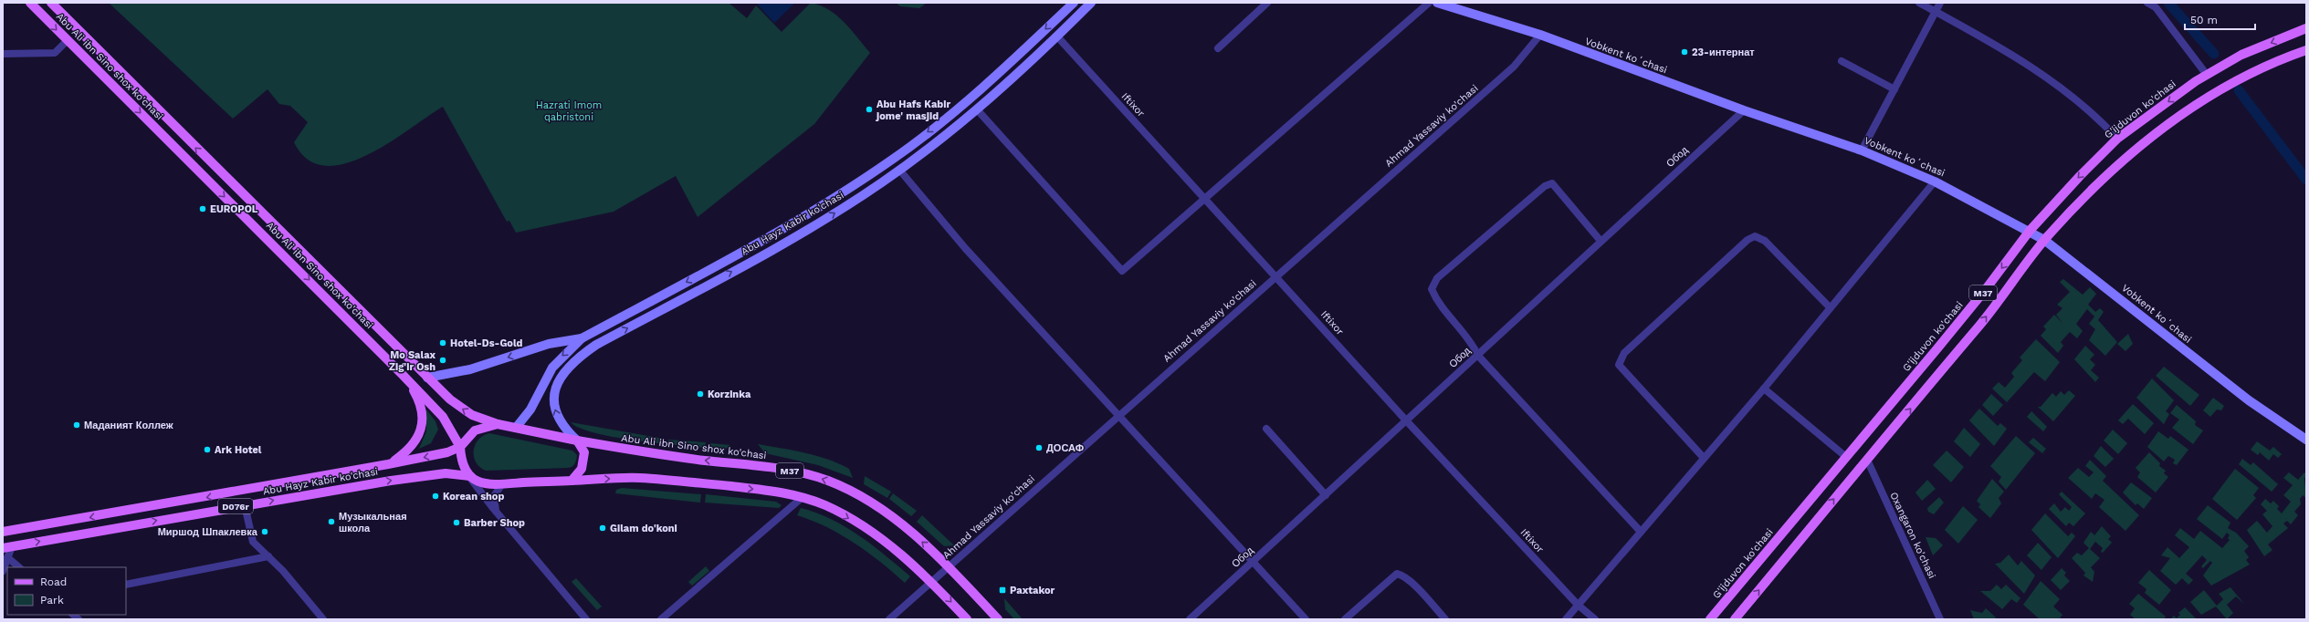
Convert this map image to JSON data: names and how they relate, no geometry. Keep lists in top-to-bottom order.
{
  "streets": {
    "main road": [
      "Vobkent koʻchasi",
      "Abu Ali ibn Sino shox ko'chasi",
      "G'ijduvon ko'chasi",
      "Abu Hayz Kabir ko'chasi",
      "M37",
      "D076r"
    ],
    "street": [
      "Iftixor",
      "Ahmad Yassaviy ko'chasi",
      "Обод",
      "Oxangaron ko'chasi"
    ]
  },
  "crossings": [
    ["Vobkent koʻchasi", "G'ijduvon ko'chasi"],
    ["Vobkent koʻchasi", "Ahmad Yassaviy ko'chasi"],
    ["Vobkent koʻchasi", "Обод"],
    ["Vobkent koʻchasi", "M37"],
    ["Abu Ali ibn Sino shox ko'chasi", "Ahmad Yassaviy ko'chasi"],
    ["Abu Ali ibn Sino shox ko'chasi", "Abu Hayz Kabir ko'chasi"],
    ["Abu Ali ibn Sino shox ko'chasi", "M37"],
    ["Abu Ali ibn Sino shox ko'chasi", "D076r"],
    ["Iftixor", "Ahmad Yassaviy ko'chasi"],
    ["Iftixor", "Обод"],
    ["Iftixor", "Abu Hayz Kabir ko'chasi"],
    ["Ahmad Yassaviy ko'chasi", "M37"],
    ["Abu Hayz Kabir ko'chasi", "M37"],
    ["Abu Hayz Kabir ko'chasi", "D076r"],
    ["M37", "Oxangaron ko'chasi"]
  ],
  "parks": ["Hazrati Imom qabristoni"],
  "places": {
    "other": [
      "23-интернат",
      "Abu Hafs Kabir jome' masjid",
      "EUROPOL",
      "Hotel-Ds-Gold",
      "Mo Salax Zig'ir Osh",
      "Korzinka",
      "Маданият Коллеж",
      "ДОСАФ",
      "Ark Hotel",
      "Korean shop",
      "Музыкальная школа",
      "Barber Shop",
      "Gilam do'koni",
      "Миршод Шпаклевка"
    ],
    "transit": ["Paxtakor"]
  },
  "legend": ["Road", "Park"],
  "scale_bar": "50 m"
}
